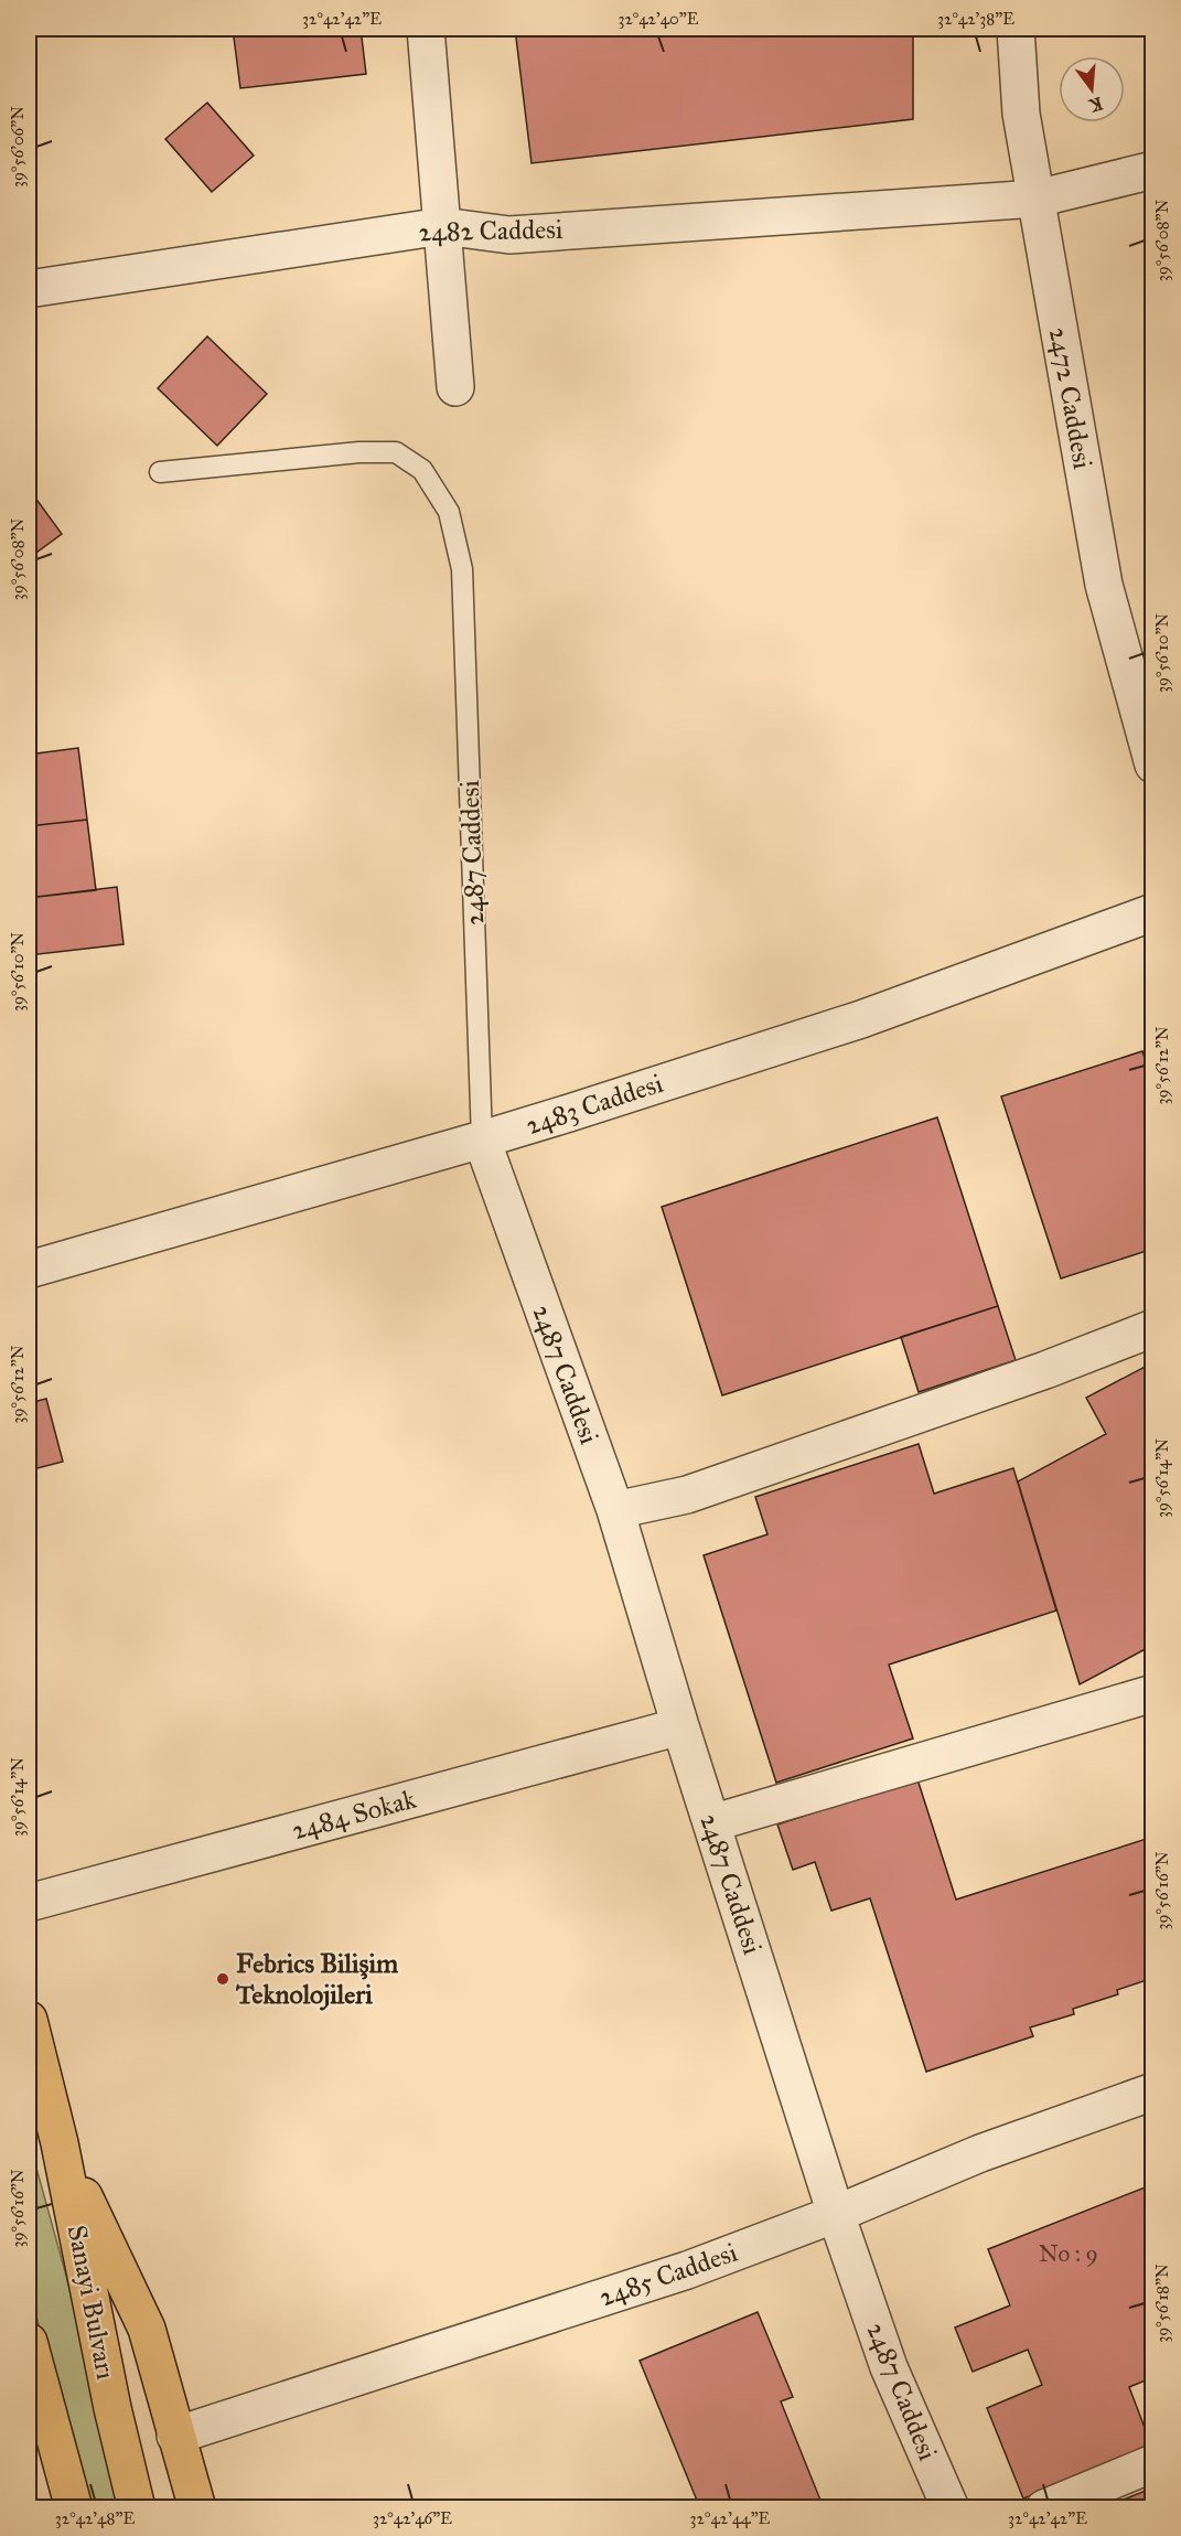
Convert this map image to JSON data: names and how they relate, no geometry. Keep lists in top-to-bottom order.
{
  "streets": {
    "main road": ["Sanayi Bulvarı"],
    "street": [
      "2482 Caddesi",
      "2472 Caddesi",
      "2487 Caddesi",
      "2483 Caddesi",
      "2484 Sokak",
      "2485 Caddesi"
    ]
  },
  "crossings": [
    ["2482 Caddesi", "2472 Caddesi"],
    ["2487 Caddesi", "2483 Caddesi"],
    ["2487 Caddesi", "2484 Sokak"],
    ["2487 Caddesi", "2485 Caddesi"]
  ],
  "places": ["Febrics Bilişim Teknolojileri"],
  "house_numbers": ["No : 9"],
  "north": "bottom",
  "coordinates": [
    "32°42'42\"E",
    "32°42'40\"E",
    "32°42'38\"E",
    "39°56'06\"N",
    "39°56'08\"N",
    "39°56'10\"N",
    "39°56'12\"N",
    "39°56'14\"N",
    "39°56'16\"N",
    "39°56'18\"N",
    "32°42'48\"E",
    "32°42'46\"E",
    "32°42'44\"E"
  ]
}
